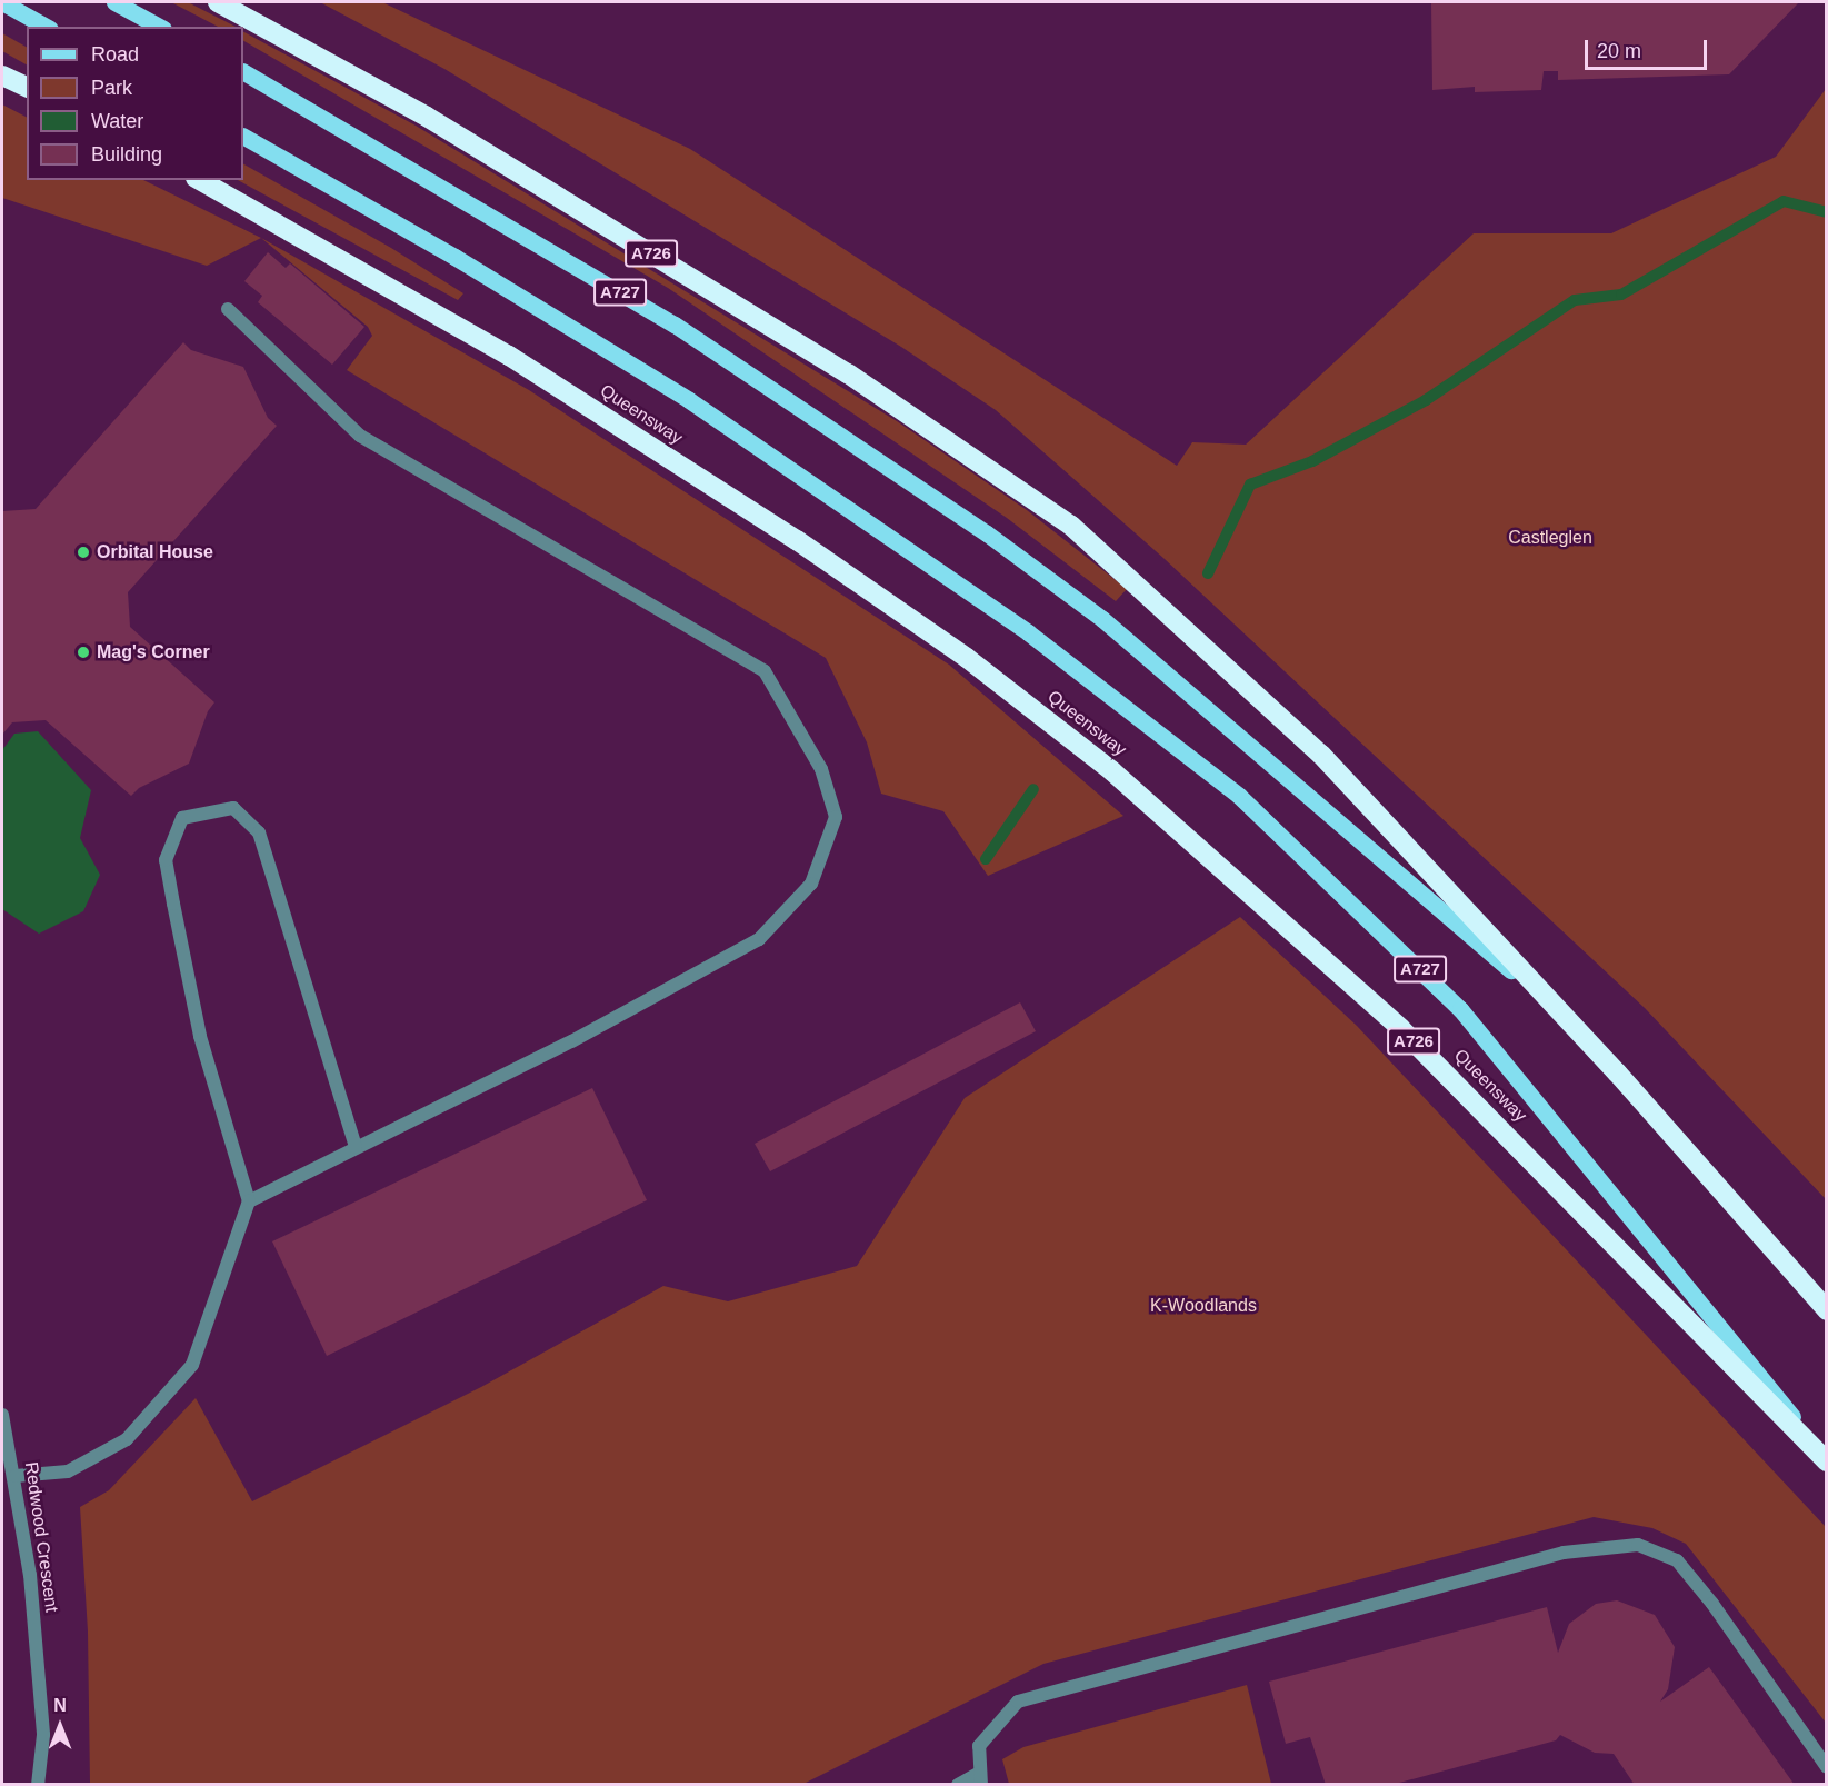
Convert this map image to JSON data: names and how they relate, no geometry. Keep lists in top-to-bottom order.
{
  "streets": {
    "highway": ["A726", "Queensway"],
    "main road": ["A727"],
    "street": ["Redwood Crescent"]
  },
  "crossings": [
    ["A726", "A727"]
  ],
  "parks": ["Castleglen", "K-Woodlands"],
  "places": ["Orbital House", "Mag's Corner"],
  "legend": [
    "Road",
    "Park",
    "Water",
    "Building"
  ],
  "scale_bar": "20 m",
  "north": "top"
}
